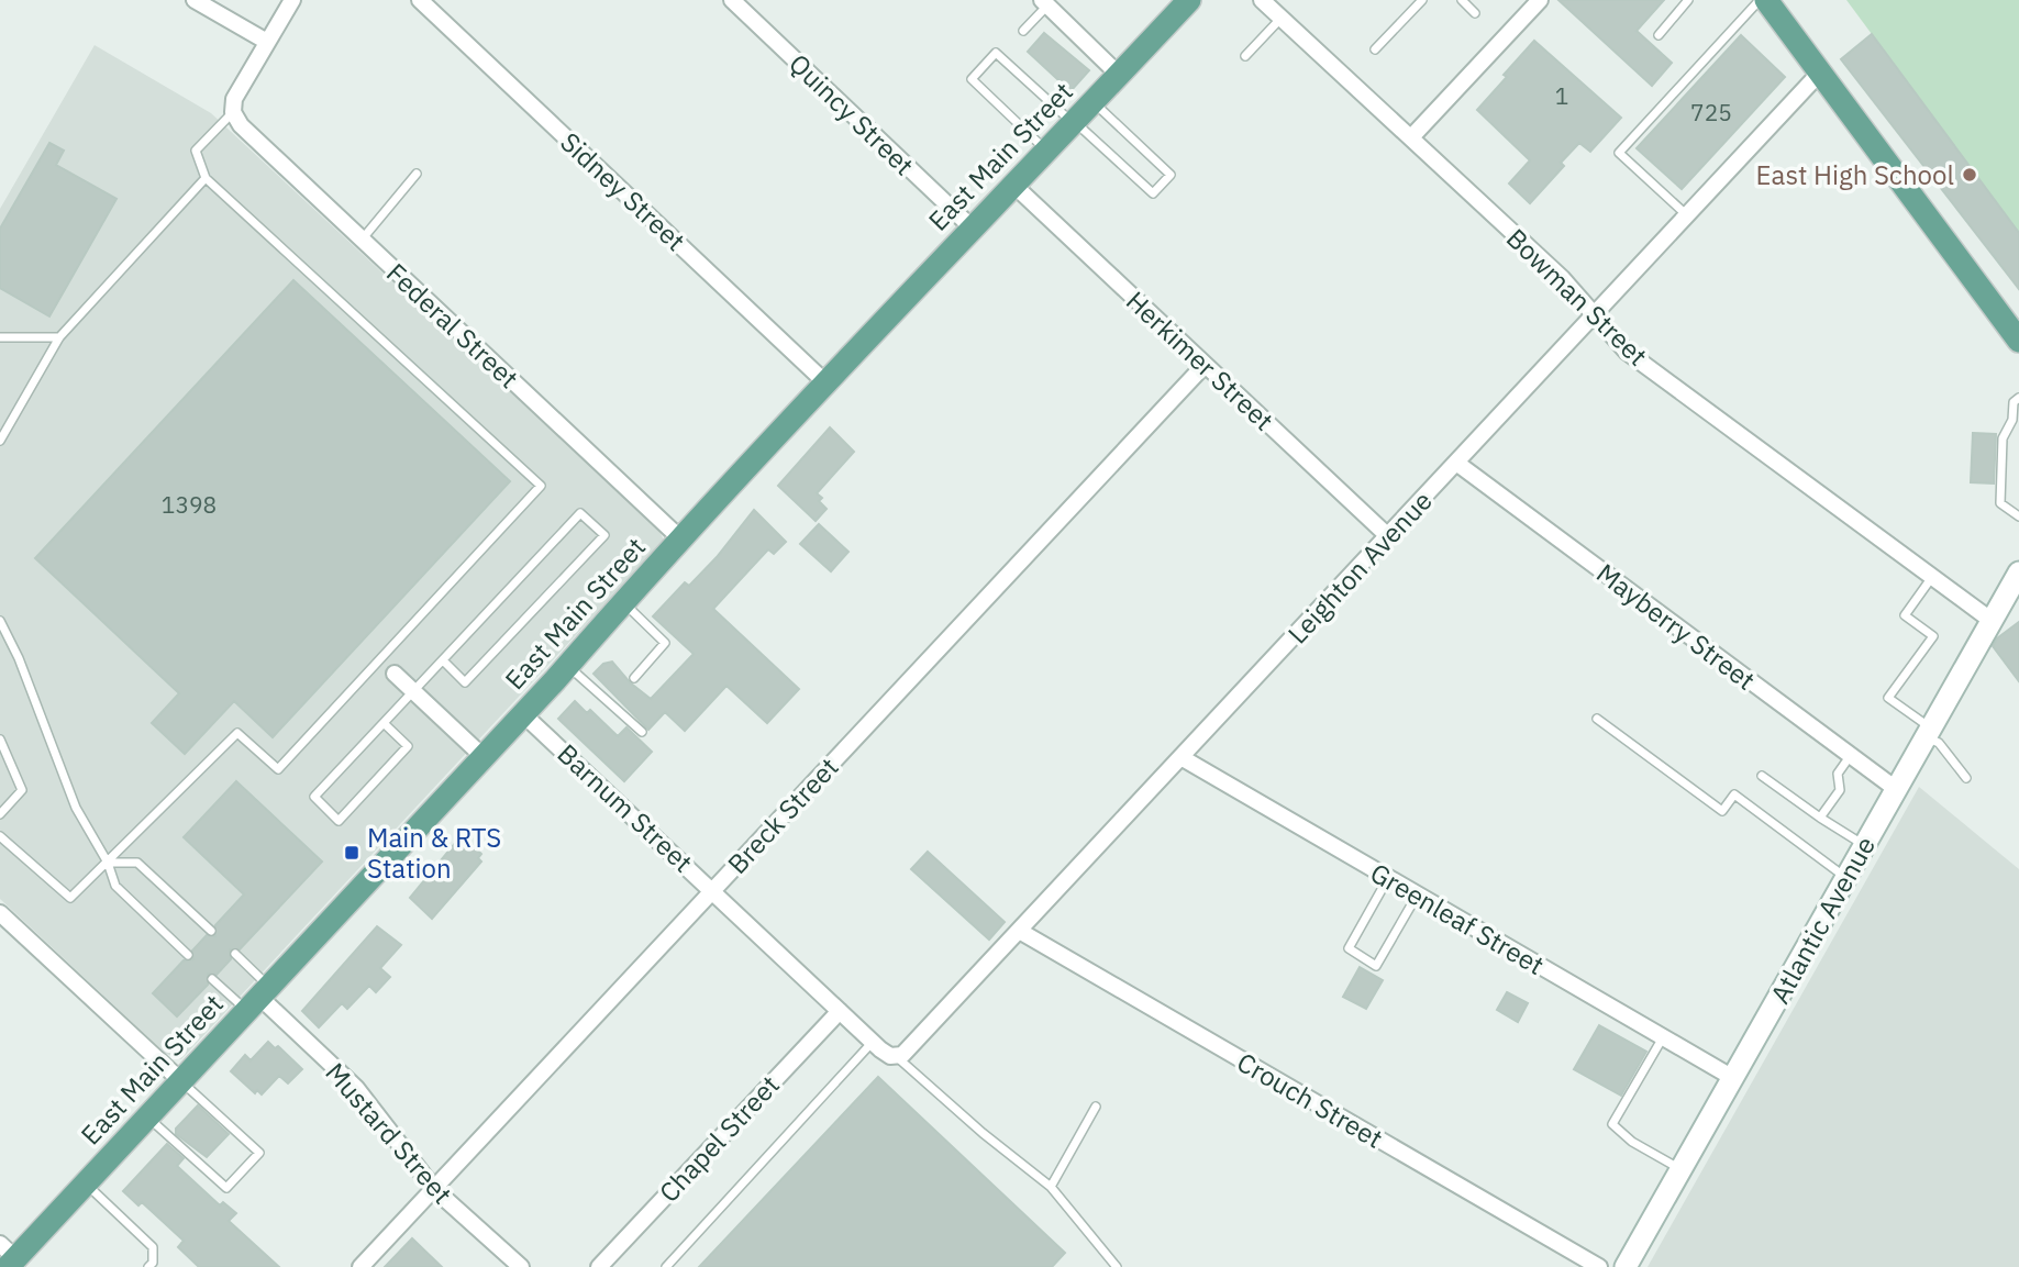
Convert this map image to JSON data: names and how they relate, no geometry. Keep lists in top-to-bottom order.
{
  "streets": {
    "main road": ["East Main Street", "Atlantic Avenue"],
    "street": [
      "Quincy Street",
      "Sidney Street",
      "Bowman Street",
      "Federal Street",
      "Herkimer Street",
      "Leighton Avenue",
      "Mayberry Street",
      "Barnum Street",
      "Breck Street",
      "Greenleaf Street",
      "Crouch Street",
      "Mustard Street",
      "Chapel Street"
    ]
  },
  "crossings": [
    ["Quincy Street", "East Main Street"],
    ["East Main Street", "Sidney Street"],
    ["East Main Street", "Federal Street"],
    ["East Main Street", "Herkimer Street"],
    ["East Main Street", "Barnum Street"],
    ["East Main Street", "Mustard Street"],
    ["Bowman Street", "Leighton Avenue"],
    ["Bowman Street", "Atlantic Avenue"],
    ["Herkimer Street", "Leighton Avenue"],
    ["Herkimer Street", "Breck Street"],
    ["Leighton Avenue", "Mayberry Street"],
    ["Leighton Avenue", "Barnum Street"],
    ["Leighton Avenue", "Greenleaf Street"],
    ["Leighton Avenue", "Crouch Street"],
    ["Mayberry Street", "Atlantic Avenue"],
    ["Barnum Street", "Breck Street"],
    ["Barnum Street", "Chapel Street"],
    ["Breck Street", "Mustard Street"],
    ["Greenleaf Street", "Atlantic Avenue"]
  ],
  "places": {
    "other": ["East High School"],
    "transit": ["Main & RTS Station"]
  },
  "house_numbers": ["1", "725", "1398"]
}
